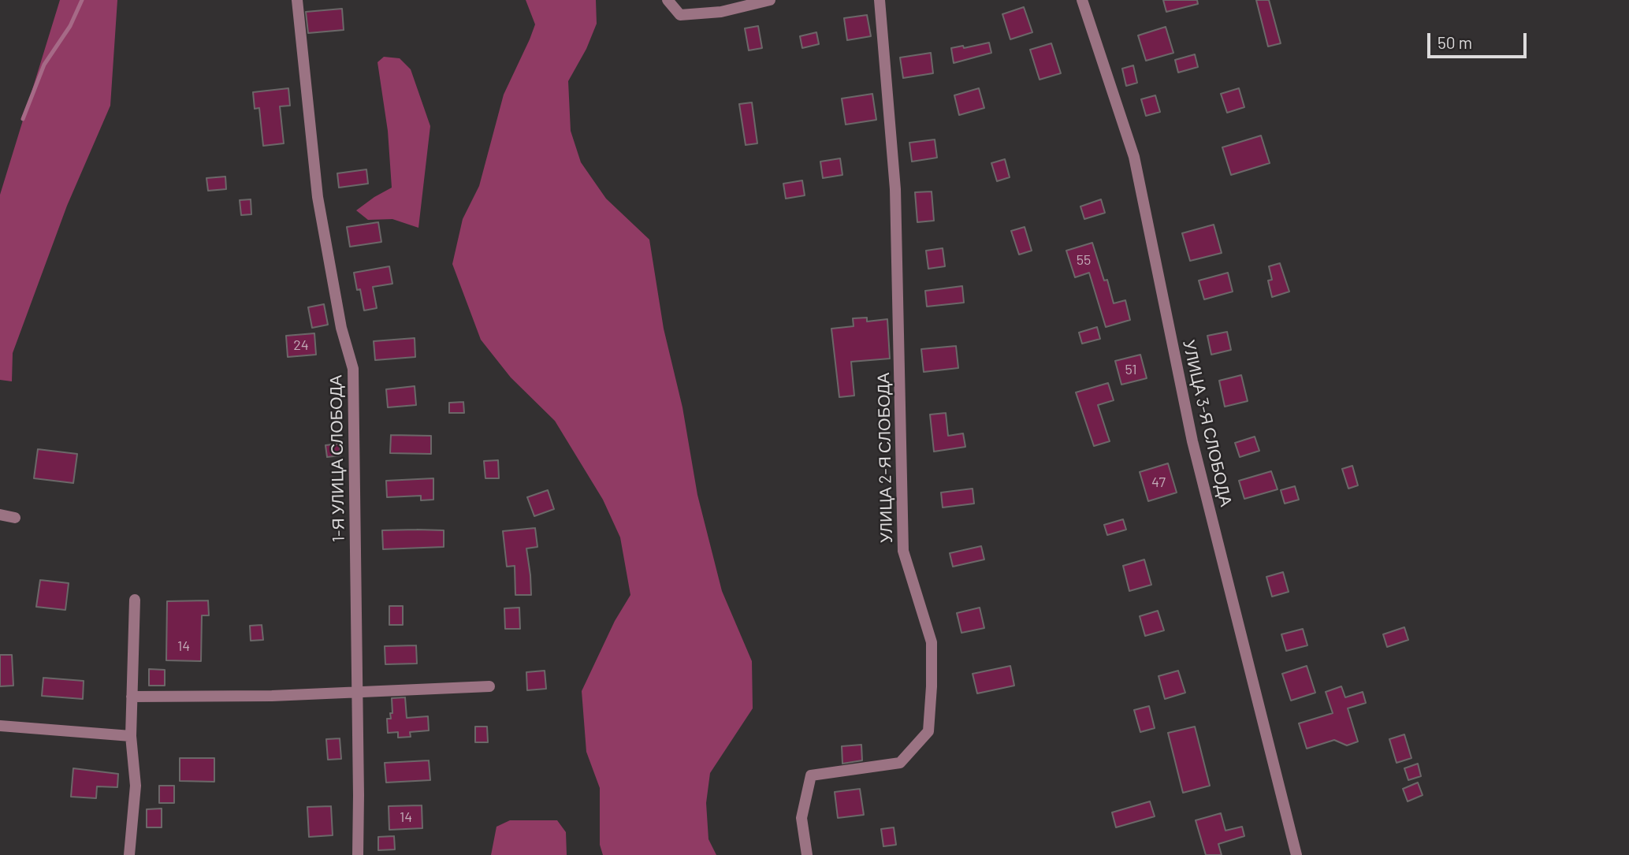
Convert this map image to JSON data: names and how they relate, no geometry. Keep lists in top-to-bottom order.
{
  "streets": {
    "street": ["УЛИЦА 3-Я СЛОБОДА", "УЛИЦА 2-Я СЛОБОДА", "1-Я УЛИЦА СЛОБОДА"]
  },
  "house_numbers": [
    "55",
    "24",
    "51",
    "47",
    "14",
    "14"
  ],
  "scale_bar": "50 m"
}
